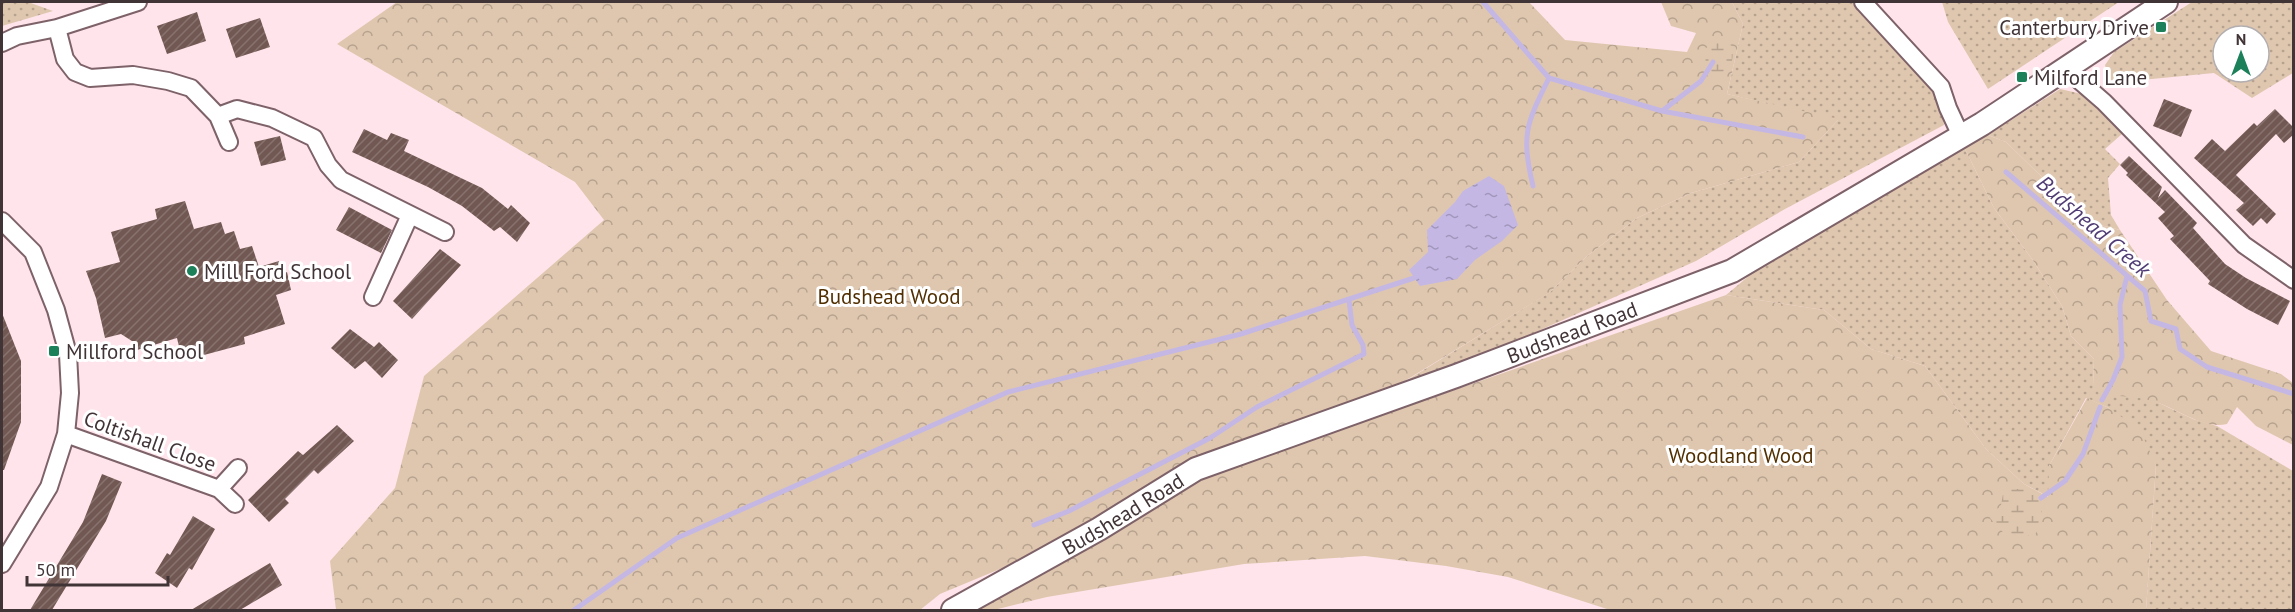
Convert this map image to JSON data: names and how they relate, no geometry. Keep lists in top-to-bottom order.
{
  "streets": {
    "street": ["Budshead Road", "Coltishall Close"]
  },
  "water": ["Budshead Creek"],
  "parks": ["Budshead Wood", "Woodland Wood"],
  "places": {
    "transit": ["Canterbury Drive", "Milford Lane", "Millford School"],
    "other": ["Mill Ford School"]
  },
  "scale_bar": "50 m",
  "north": "top"
}
